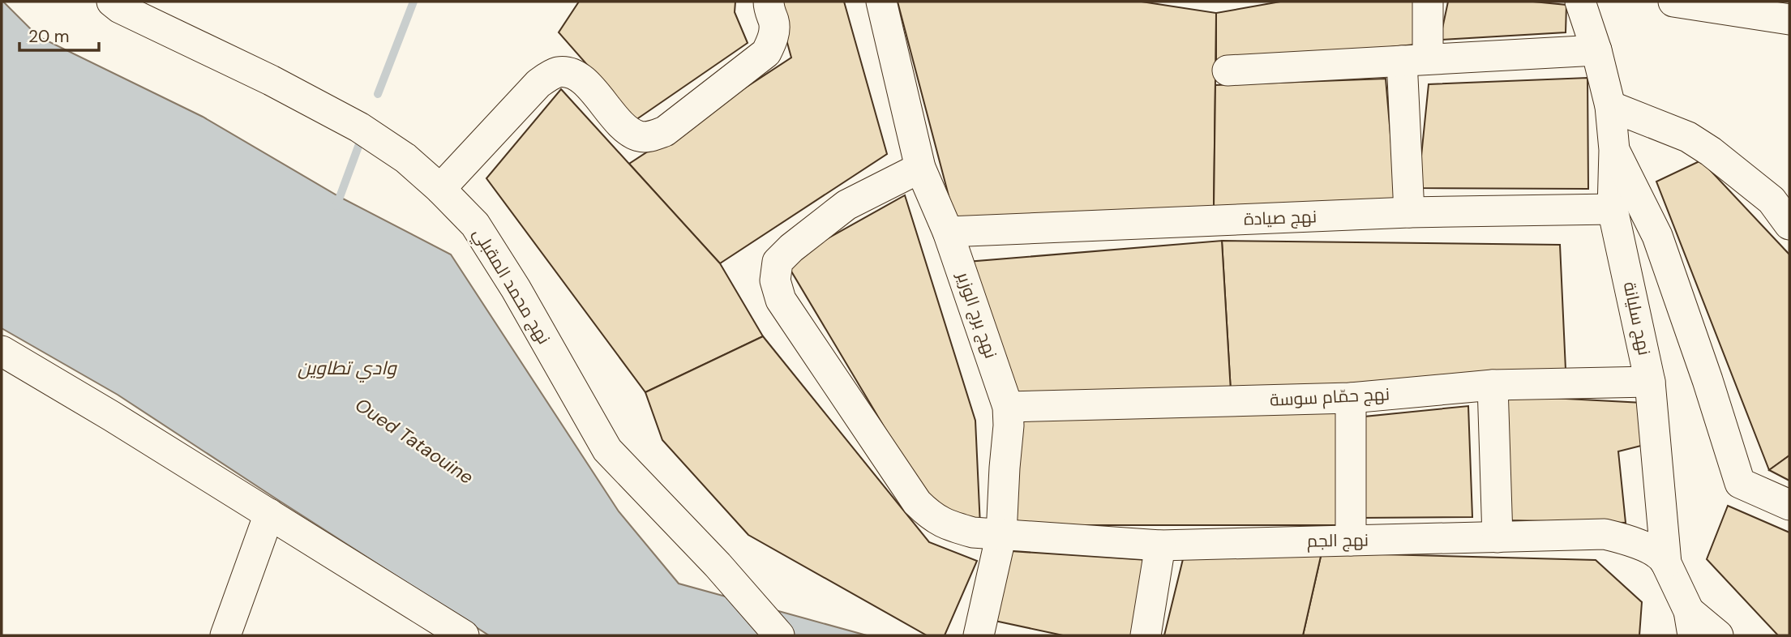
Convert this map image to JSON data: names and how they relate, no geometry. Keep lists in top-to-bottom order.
{
  "streets": {
    "street": [
      "نهج صيادة",
      "نهج محمد المقبلي",
      "نهج برج الوزير",
      "نهج سليانة",
      "نهج حمّام سوسة",
      "نهج الجم"
    ]
  },
  "crossings": [
    ["نهج صيادة", "نهج برج الوزير"],
    ["نهج صيادة", "نهج سليانة"],
    ["نهج برج الوزير", "نهج حمّام سوسة"],
    ["نهج برج الوزير", "نهج الجم"],
    ["نهج سليانة", "نهج حمّام سوسة"],
    ["نهج سليانة", "نهج الجم"]
  ],
  "water": ["وادي تطاوين", "Oued Tataouine"],
  "scale_bar": "20 m"
}
